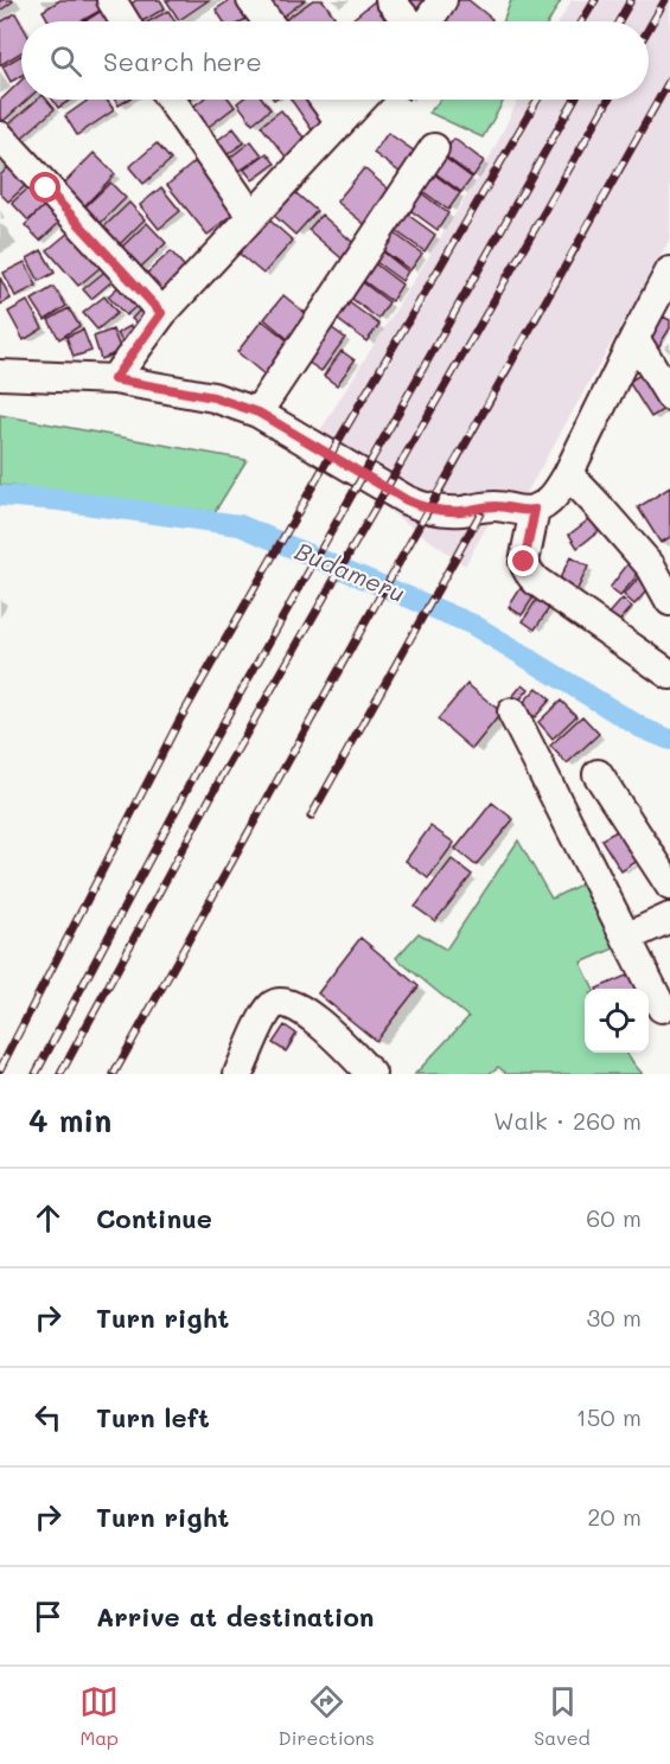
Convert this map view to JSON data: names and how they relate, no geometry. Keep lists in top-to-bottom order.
{
  "water": ["Budameru"],
  "page": {
    "search": "Search here",
    "heading": ["4 min", "Walk · 260 m"],
    "list": [
      ["Continue", "60 m"],
      ["Turn right", "30 m"],
      ["Turn left", "150 m"],
      ["Turn right", "20 m"],
      "Arrive at destination"
    ],
    "nav": ["Map", "Directions", "Saved"]
  }
}
